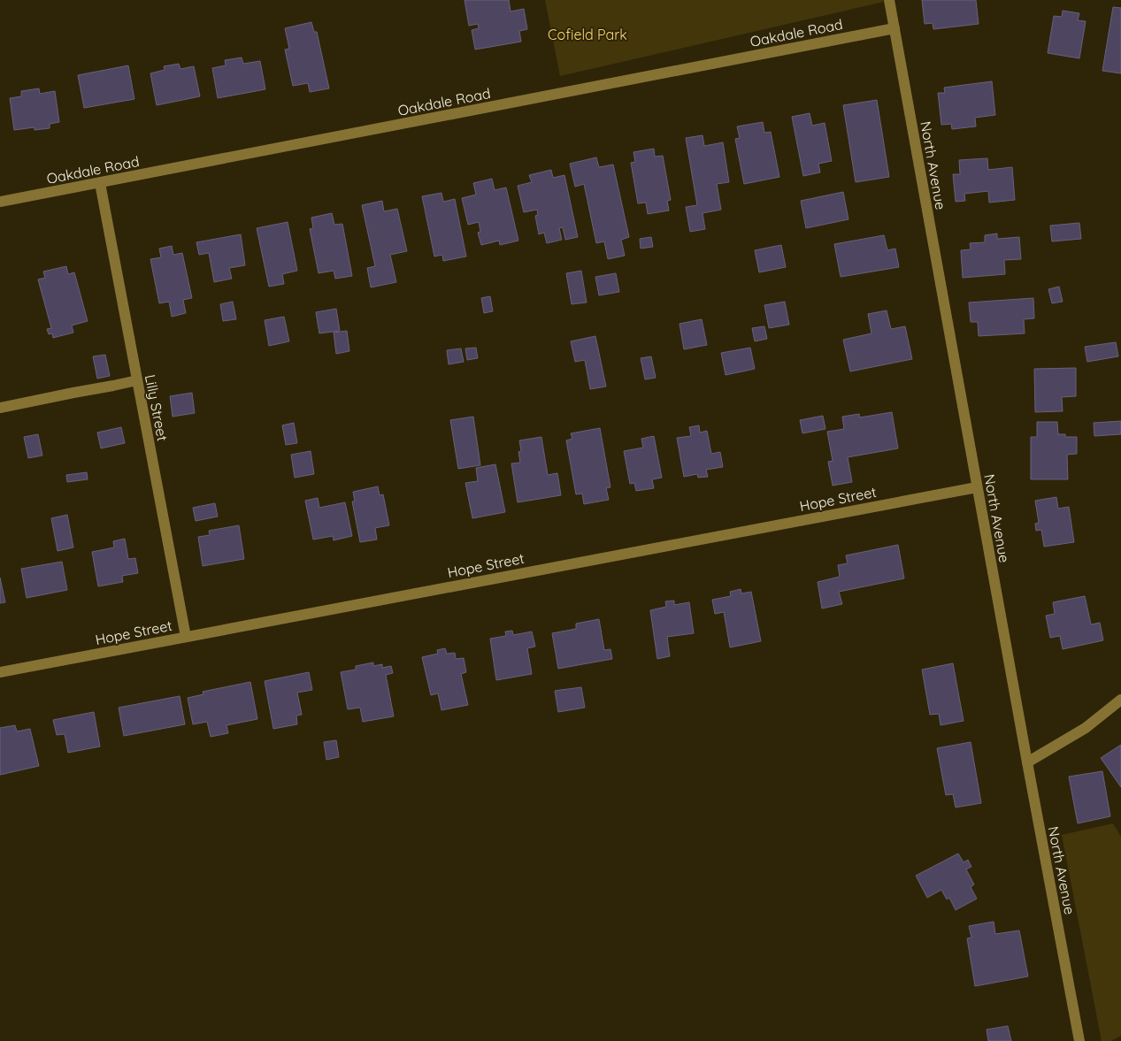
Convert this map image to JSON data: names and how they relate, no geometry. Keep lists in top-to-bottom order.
{
  "streets": {
    "street": [
      "Oakdale Road",
      "North Avenue",
      "Lilly Street",
      "Hope Street"
    ]
  },
  "crossings": [
    ["Oakdale Road", "North Avenue"],
    ["Oakdale Road", "Lilly Street"],
    ["North Avenue", "Hope Street"],
    ["Lilly Street", "Hope Street"]
  ],
  "parks": ["Cofield Park"]
}
